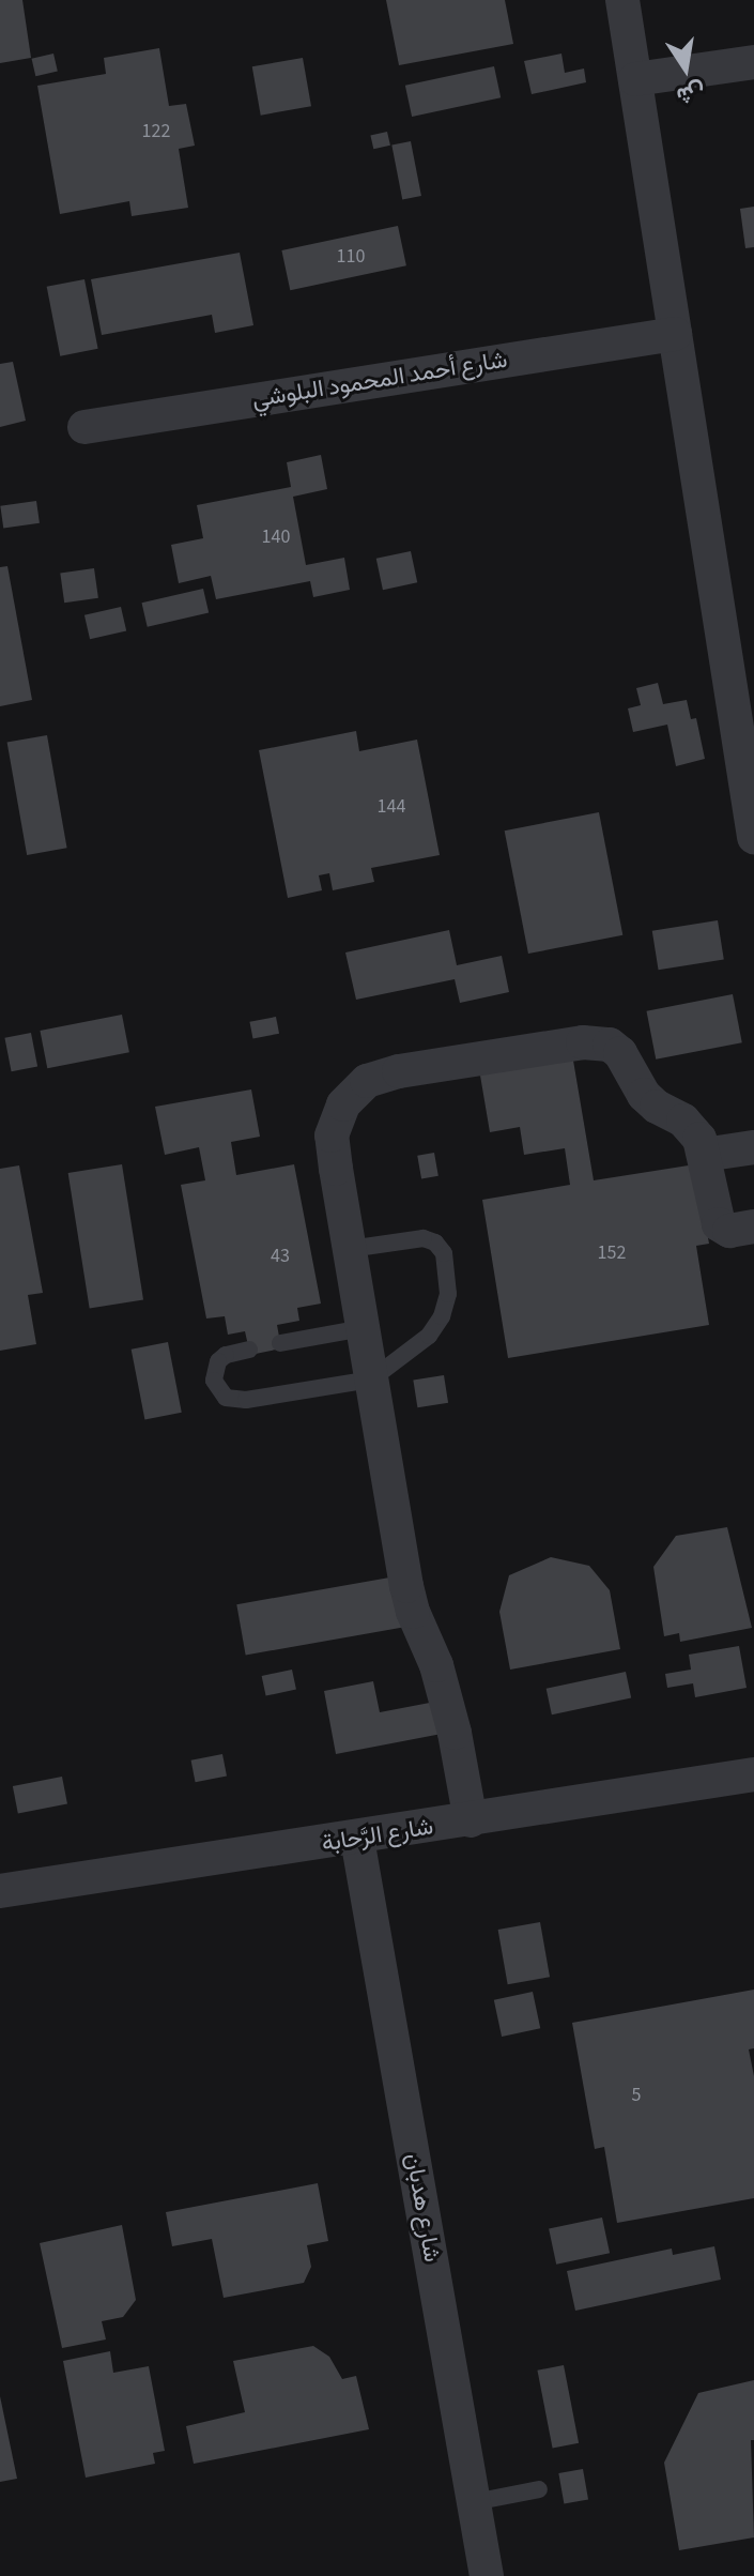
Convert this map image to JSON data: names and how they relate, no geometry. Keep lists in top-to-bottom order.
{
  "streets": {
    "street": ["شارع أحمد المحمود البلوشي", "شارع الرَّحابة", "شارع هدبان"]
  },
  "crossings": [
    ["شارع الرَّحابة", "شارع هدبان"]
  ],
  "house_numbers": [
    "122",
    "110",
    "140",
    "144",
    "152",
    "43",
    "5"
  ],
  "north": "bottom"
}
